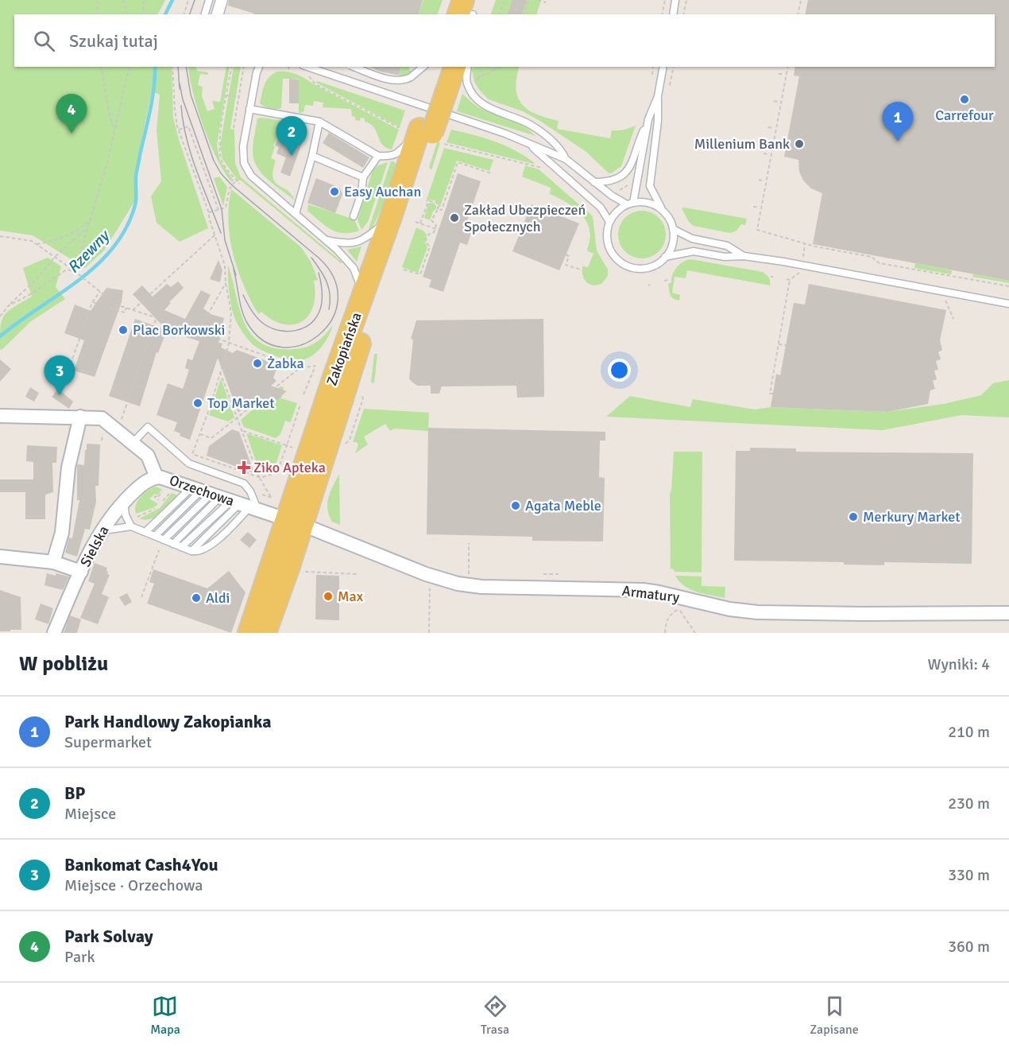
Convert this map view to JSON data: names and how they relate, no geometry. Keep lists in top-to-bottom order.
{
  "streets": {
    "main road": ["Zakopiańska"],
    "street": ["Orzechowa", "Sielska", "Armatury"]
  },
  "crossings": [
    ["Zakopiańska", "Orzechowa"],
    ["Zakopiańska", "Armatury"],
    ["Orzechowa", "Sielska"],
    ["Orzechowa", "Armatury"]
  ],
  "water": ["Rzewny"],
  "places": {
    "other": [
      "Carrefour",
      "Millenium Bank",
      "Easy Auchan",
      "Zakład Ubezpieczeń Społecznych",
      "Plac Borkowski",
      "Żabka",
      "Top Market",
      "Agata Meble",
      "Merkury Market",
      "Max",
      "Aldi"
    ],
    "health": ["Ziko Apteka"]
  },
  "page": {
    "search": "Szukaj tutaj",
    "pins": [
      "4",
      "1",
      "2",
      "3"
    ],
    "heading": ["W pobliżu", "Wyniki: 4"],
    "list": [
      {
        "mark": "1",
        "name": "Park Handlowy Zakopianka",
        "note": "Supermarket",
        "value": "210 m"
      },
      {
        "mark": "2",
        "name": "BP",
        "note": "Miejsce",
        "value": "230 m"
      },
      {
        "mark": "3",
        "name": "Bankomat Cash4You",
        "note": "Miejsce · Orzechowa",
        "value": "330 m"
      },
      {
        "mark": "4",
        "name": "Park Solvay",
        "note": "Park",
        "value": "360 m"
      }
    ],
    "nav": ["Mapa", "Trasa", "Zapisane"]
  }
}
